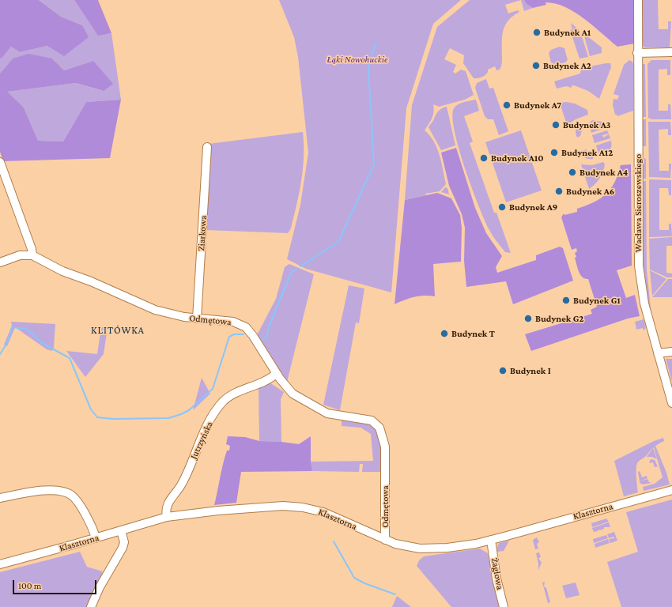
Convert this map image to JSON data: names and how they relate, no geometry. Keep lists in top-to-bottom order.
{
  "streets": {
    "street": [
      "Wacława Sieroszewskiego",
      "Ziarkowa",
      "Odmętowa",
      "Jutrzyńska",
      "Klasztorna",
      "Żaglowa"
    ]
  },
  "crossings": [
    ["Ziarkowa", "Odmętowa"],
    ["Odmętowa", "Jutrzyńska"],
    ["Odmętowa", "Klasztorna"],
    ["Jutrzyńska", "Klasztorna"],
    ["Klasztorna", "Żaglowa"]
  ],
  "districts": ["KLITÓWKA"],
  "parks": ["Łąki Nowohuckie"],
  "places": [
    "Budynek A1",
    "Budynek A2",
    "Budynek A7",
    "Budynek A3",
    "Budynek A12",
    "Budynek A10",
    "Budynek A4",
    "Budynek A6",
    "Budynek A9",
    "Budynek G1",
    "Budynek G2",
    "Budynek T",
    "Budynek I"
  ],
  "scale_bar": "100 m"
}
